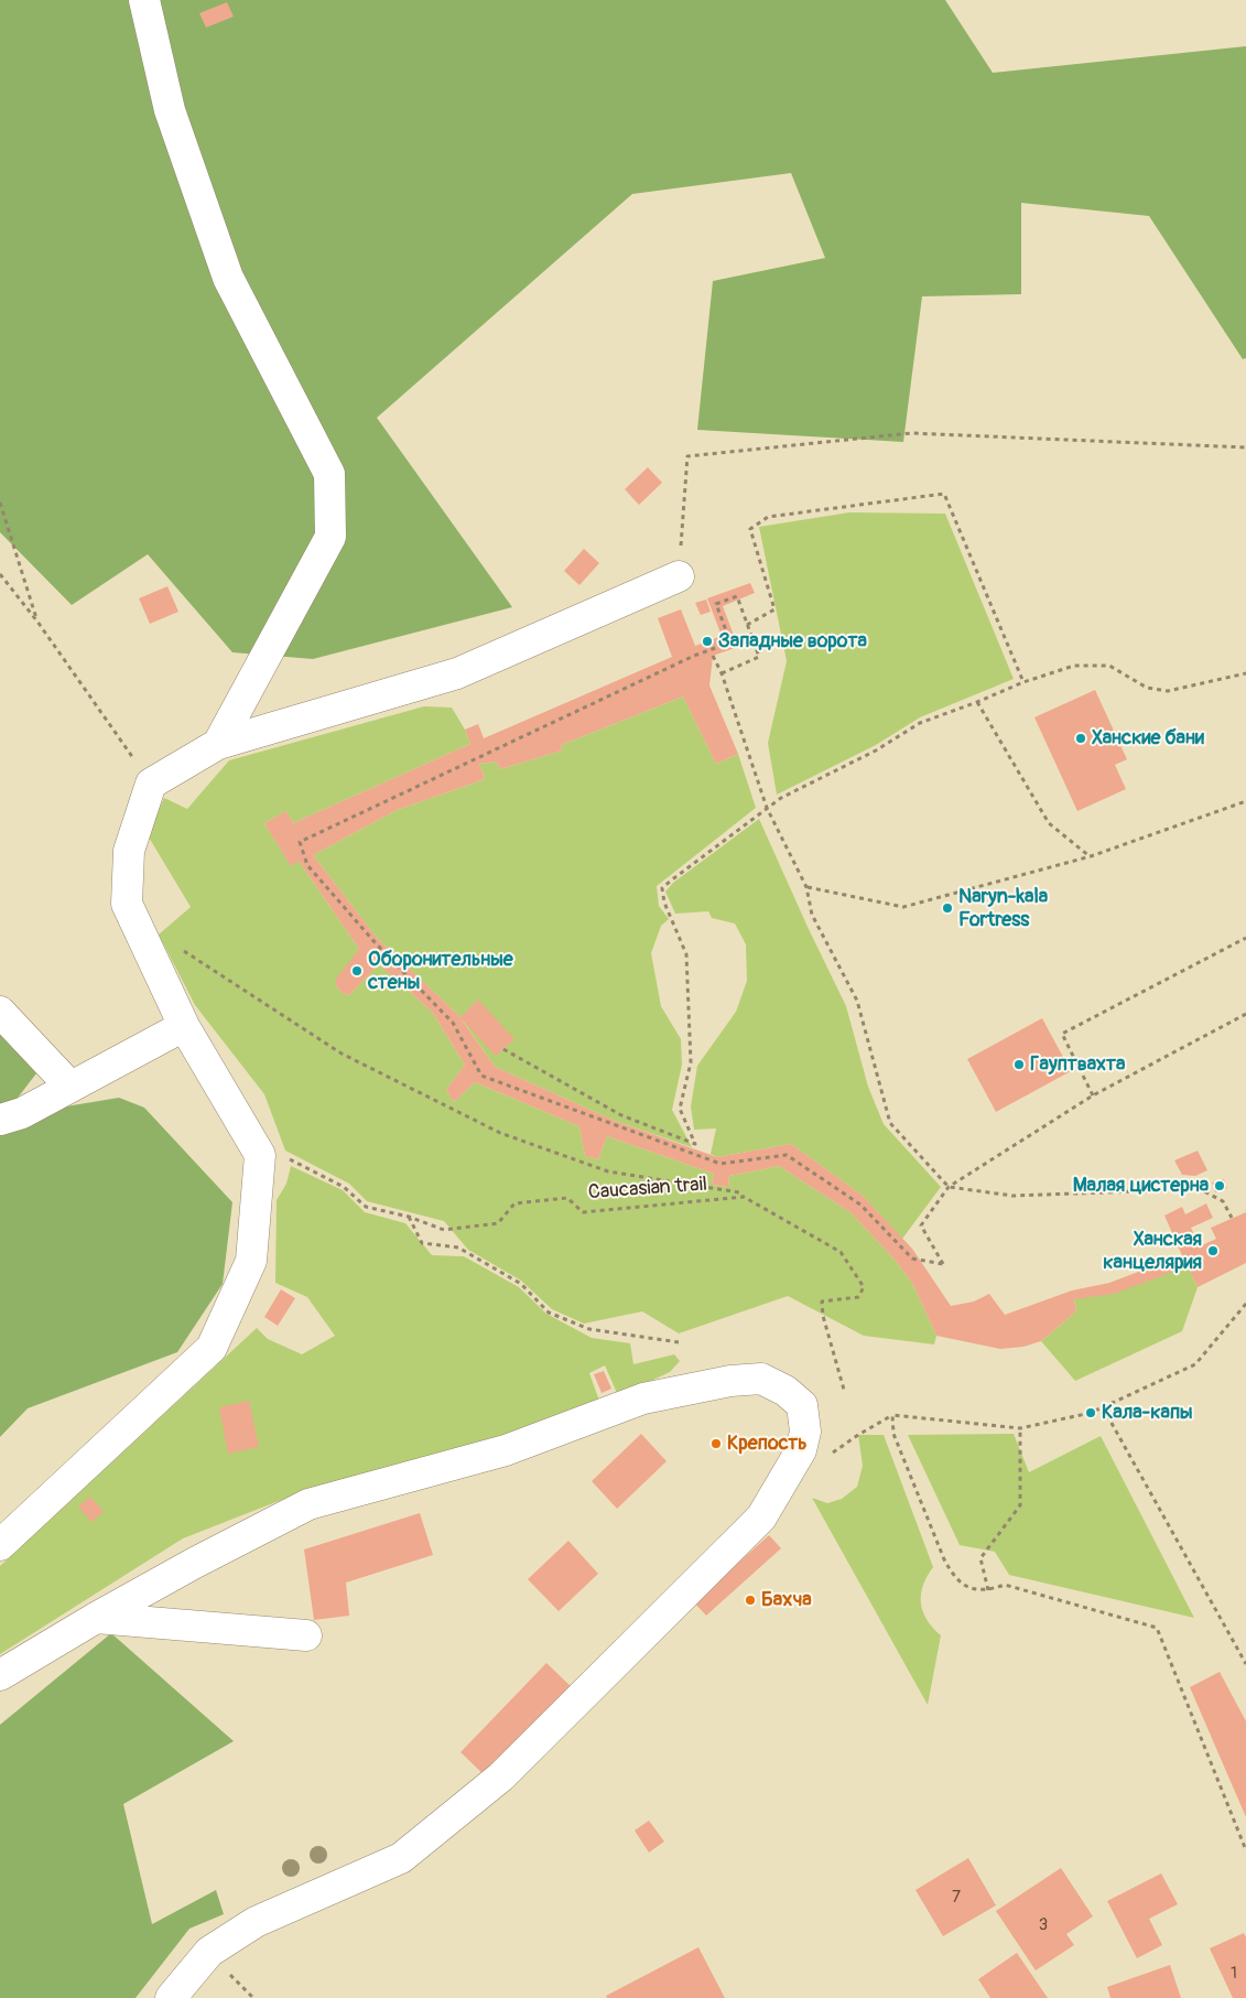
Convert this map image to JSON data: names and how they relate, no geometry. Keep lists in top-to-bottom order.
{
  "streets": {
    "path": ["Caucasian trail"]
  },
  "places": [
    "Западные ворота",
    "Ханские бани",
    "Naryn-kala Fortress",
    "Оборонительные стены",
    "Гауптвахта",
    "Малая цистерна",
    "Ханская канцелярия",
    "Кала-капы",
    "Крепость",
    "Бахча"
  ],
  "house_numbers": ["7", "3", "1"]
}
